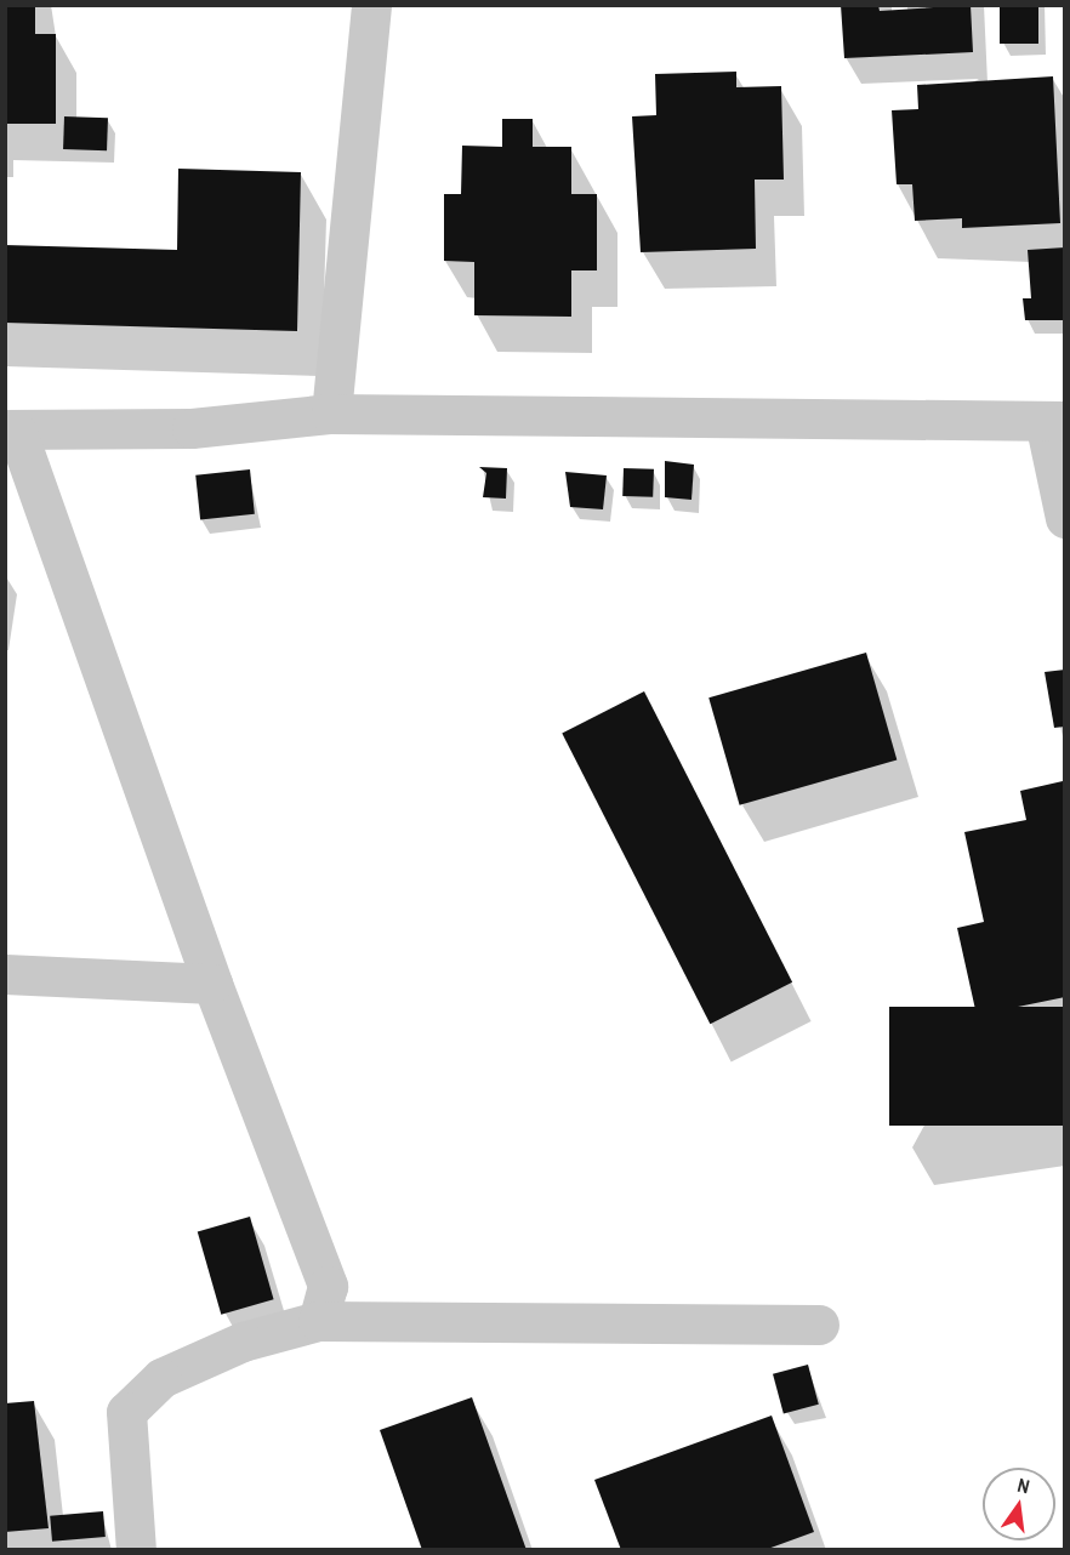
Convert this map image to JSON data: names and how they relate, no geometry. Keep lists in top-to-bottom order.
{
  "north": "top"
}
